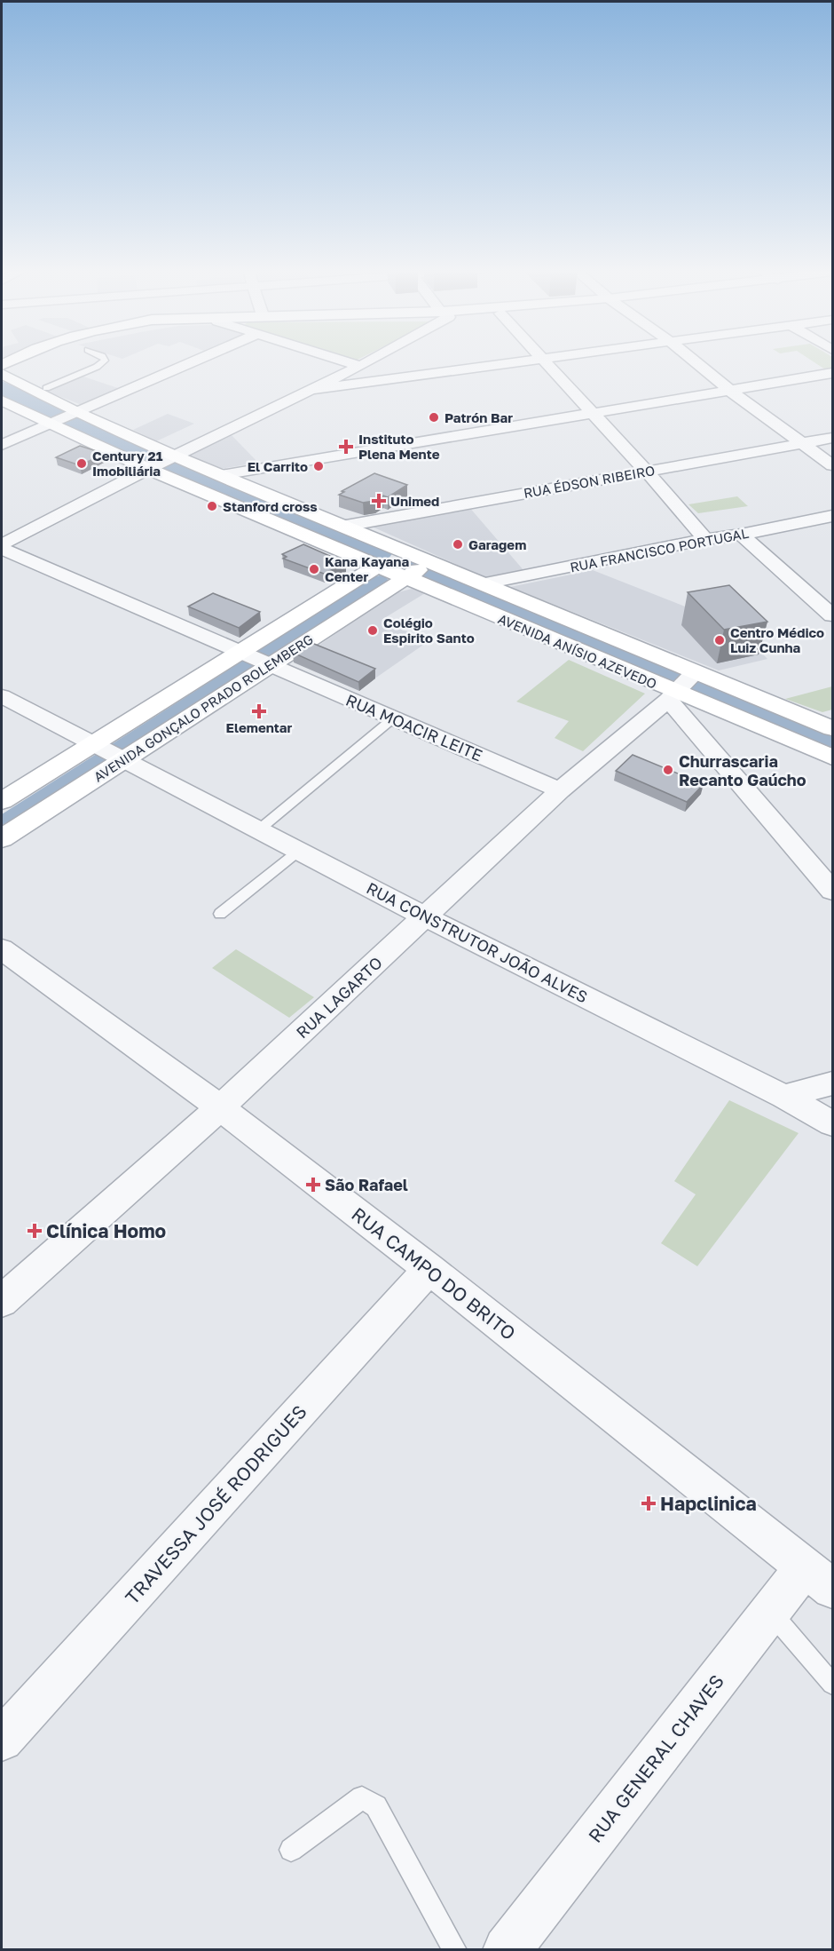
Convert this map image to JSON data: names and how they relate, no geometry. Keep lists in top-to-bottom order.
{
  "streets": {
    "street": [
      "RUA ÉDSON RIBEIRO",
      "RUA FRANCISCO PORTUGAL",
      "AVENIDA ANÍSIO AZEVEDO",
      "AVENIDA GONÇALO PRADO ROLEMBERG",
      "RUA MOACIR LEITE",
      "RUA CONSTRUTOR JOÃO ALVES",
      "RUA LAGARTO",
      "RUA CAMPO DO BRITO",
      "TRAVESSA JOSÉ RODRIGUES",
      "RUA GENERAL CHAVES"
    ]
  },
  "crossings": [
    ["RUA ÉDSON RIBEIRO", "AVENIDA ANÍSIO AZEVEDO"],
    ["RUA FRANCISCO PORTUGAL", "AVENIDA ANÍSIO AZEVEDO"],
    ["AVENIDA ANÍSIO AZEVEDO", "AVENIDA GONÇALO PRADO ROLEMBERG"],
    ["AVENIDA ANÍSIO AZEVEDO", "RUA LAGARTO"],
    ["AVENIDA GONÇALO PRADO ROLEMBERG", "RUA MOACIR LEITE"],
    ["AVENIDA GONÇALO PRADO ROLEMBERG", "RUA CONSTRUTOR JOÃO ALVES"],
    ["RUA MOACIR LEITE", "RUA LAGARTO"],
    ["RUA CONSTRUTOR JOÃO ALVES", "RUA LAGARTO"],
    ["RUA LAGARTO", "RUA CAMPO DO BRITO"],
    ["RUA CAMPO DO BRITO", "TRAVESSA JOSÉ RODRIGUES"],
    ["RUA CAMPO DO BRITO", "RUA GENERAL CHAVES"]
  ],
  "places": {
    "other": [
      "Patrón Bar",
      "Century 21 Imobiliária",
      "El Carrito",
      "Stanford cross",
      "Garagem",
      "Kana Kayana Center",
      "Colégio Espirito Santo",
      "Centro Médico Luiz Cunha",
      "Churrascaria Recanto Gaúcho"
    ],
    "health": [
      "Instituto Plena Mente",
      "Unimed",
      "Elementar",
      "São Rafael",
      "Clínica Homo",
      "Hapclinica"
    ]
  }
}
